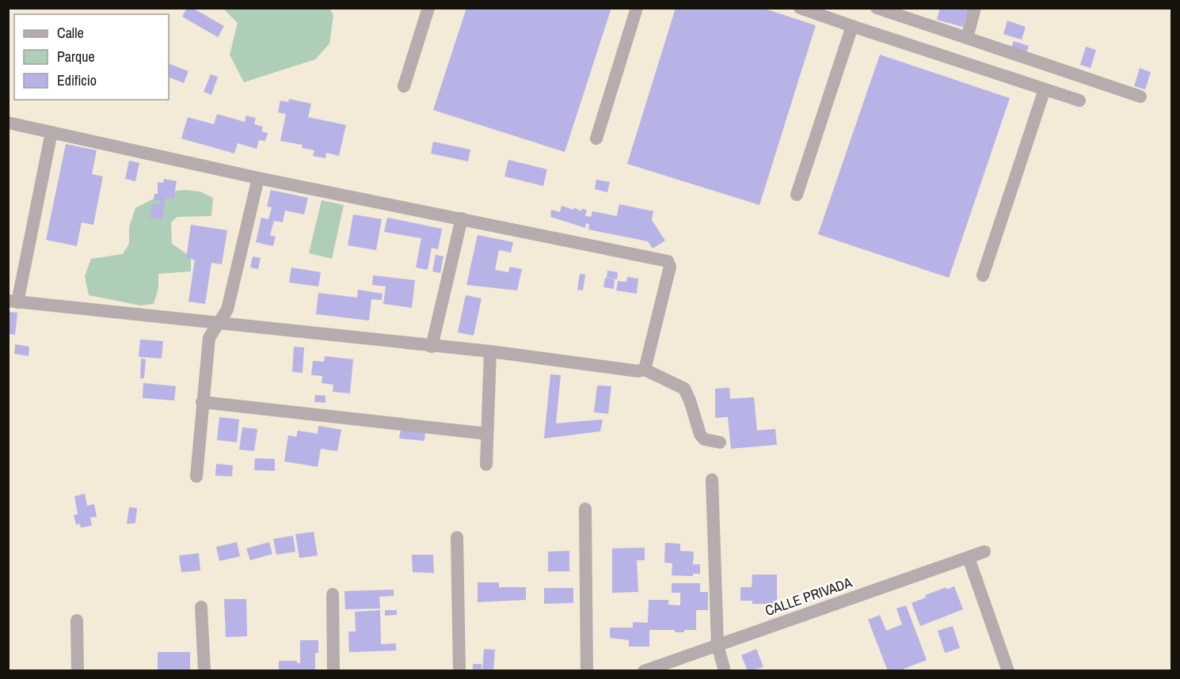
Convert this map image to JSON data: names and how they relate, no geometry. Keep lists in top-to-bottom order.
{
  "streets": {
    "street": ["CALLE PRIVADA"]
  },
  "legend": ["Calle", "Parque", "Edificio"]
}
